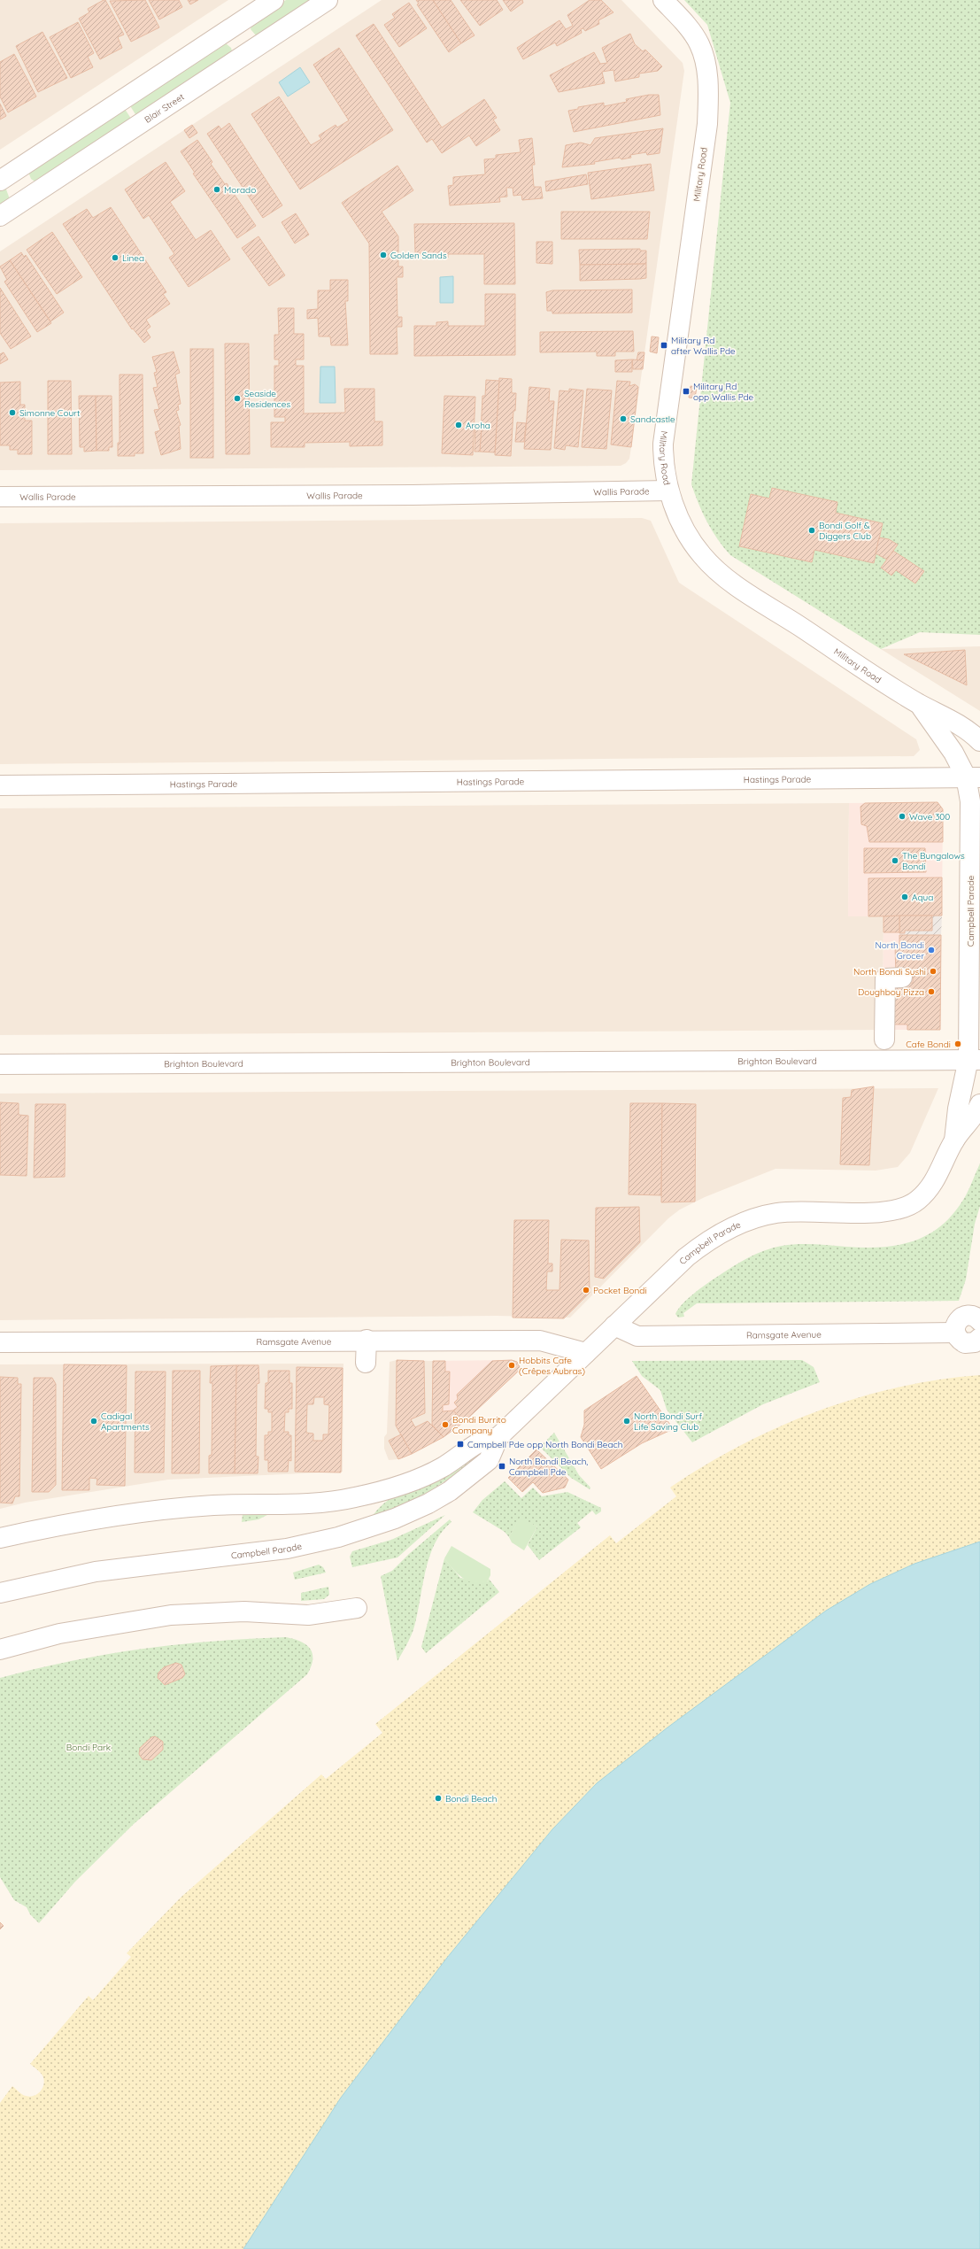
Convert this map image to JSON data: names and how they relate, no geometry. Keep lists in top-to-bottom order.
{
  "streets": {
    "street": [
      "Blair Street",
      "Military Road",
      "Wallis Parade",
      "Hastings Parade",
      "Campbell Parade",
      "Brighton Boulevard",
      "Ramsgate Avenue"
    ]
  },
  "crossings": [
    ["Military Road", "Wallis Parade"],
    ["Military Road", "Campbell Parade"],
    ["Hastings Parade", "Campbell Parade"],
    ["Campbell Parade", "Brighton Boulevard"],
    ["Campbell Parade", "Ramsgate Avenue"]
  ],
  "parks": ["Bondi Park"],
  "places": {
    "other": [
      "Morado",
      "Golden Sands",
      "Linea",
      "Seaside Residences",
      "Simonne Court",
      "Sandcastle",
      "Aroha",
      "Bondi Golf & Diggers Club",
      "Wave 300",
      "The Bungalows Bondi",
      "Aqua",
      "North Bondi Grocer",
      "North Bondi Sushi",
      "Doughboy Pizza",
      "Cafe Bondi",
      "Pocket Bondi",
      "Hobbits Cafe (Crêpes Aubras)",
      "Cadigal Apartments",
      "North Bondi Surf Life Saving Club",
      "Bondi Burrito Company",
      "Bondi Beach"
    ],
    "transit": [
      "Military Rd after Wallis Pde",
      "Military Rd opp Wallis Pde",
      "Campbell Pde opp North Bondi Beach",
      "North Bondi Beach, Campbell Pde"
    ]
  }
}
